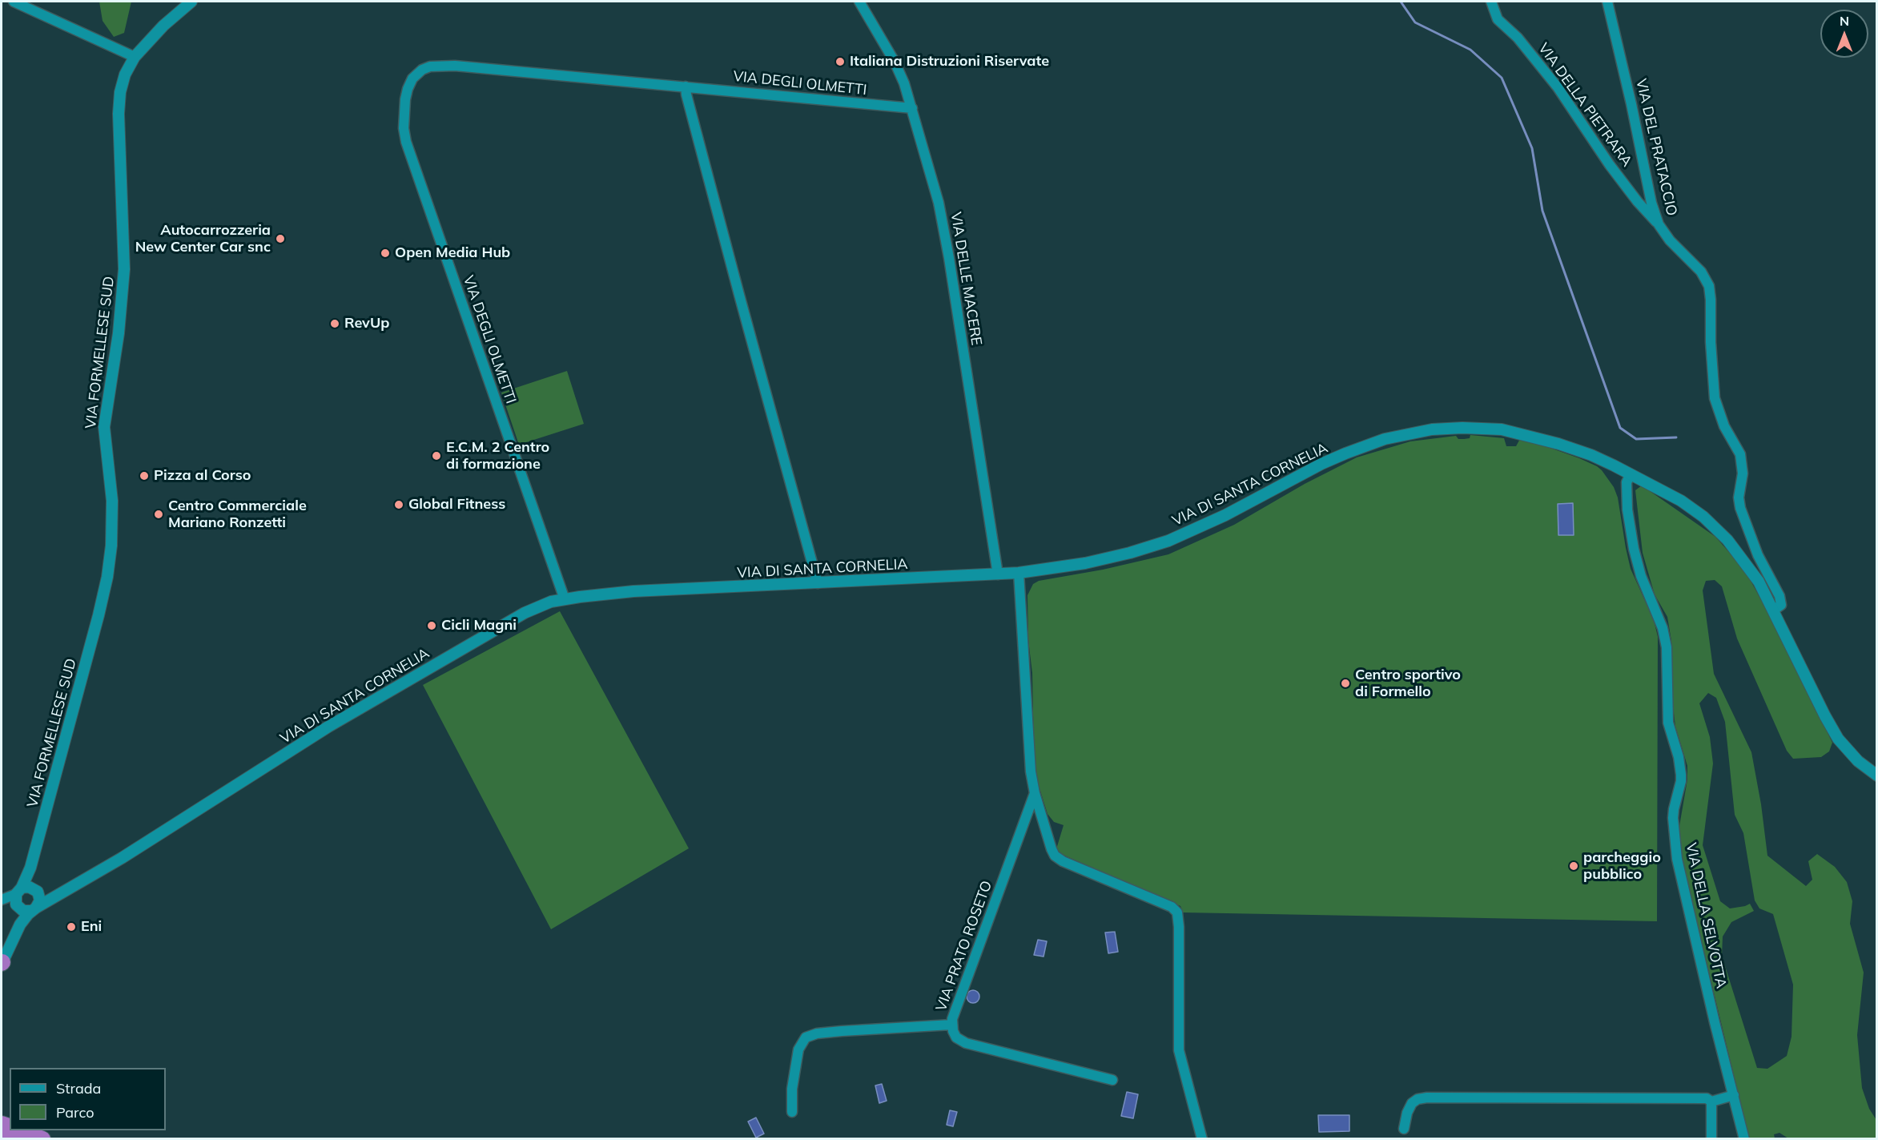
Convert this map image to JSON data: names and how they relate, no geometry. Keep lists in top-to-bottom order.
{
  "streets": {
    "street": [
      "VIA DEGLI OLMETTI",
      "VIA DELLA PIETRARA",
      "VIA DEL PRATACCIO",
      "VIA DELLE MACERE",
      "VIA FORMELLESE SUD",
      "VIA DI SANTA CORNELIA",
      "VIA DELLA SELVOTTA",
      "VIA PRATO ROSETO"
    ]
  },
  "crossings": [
    ["VIA DEGLI OLMETTI", "VIA DELLE MACERE"],
    ["VIA DEGLI OLMETTI", "VIA DI SANTA CORNELIA"],
    ["VIA DELLA PIETRARA", "VIA DEL PRATACCIO"],
    ["VIA DEL PRATACCIO", "VIA DI SANTA CORNELIA"],
    ["VIA DELLE MACERE", "VIA DI SANTA CORNELIA"],
    ["VIA FORMELLESE SUD", "VIA DI SANTA CORNELIA"],
    ["VIA DI SANTA CORNELIA", "VIA DELLA SELVOTTA"],
    ["VIA DI SANTA CORNELIA", "VIA PRATO ROSETO"]
  ],
  "places": [
    "Italiana Distruzioni Riservate",
    "Autocarrozzeria New Center Car snc",
    "Open Media Hub",
    "RevUp",
    "E.C.M. 2 Centro di formazione",
    "Pizza al Corso",
    "Global Fitness",
    "Centro Commerciale Mariano Ronzetti",
    "Cicli Magni",
    "Centro sportivo di Formello",
    "parcheggio pubblico",
    "Eni"
  ],
  "legend": ["Strada", "Parco"],
  "north": "top"
}
